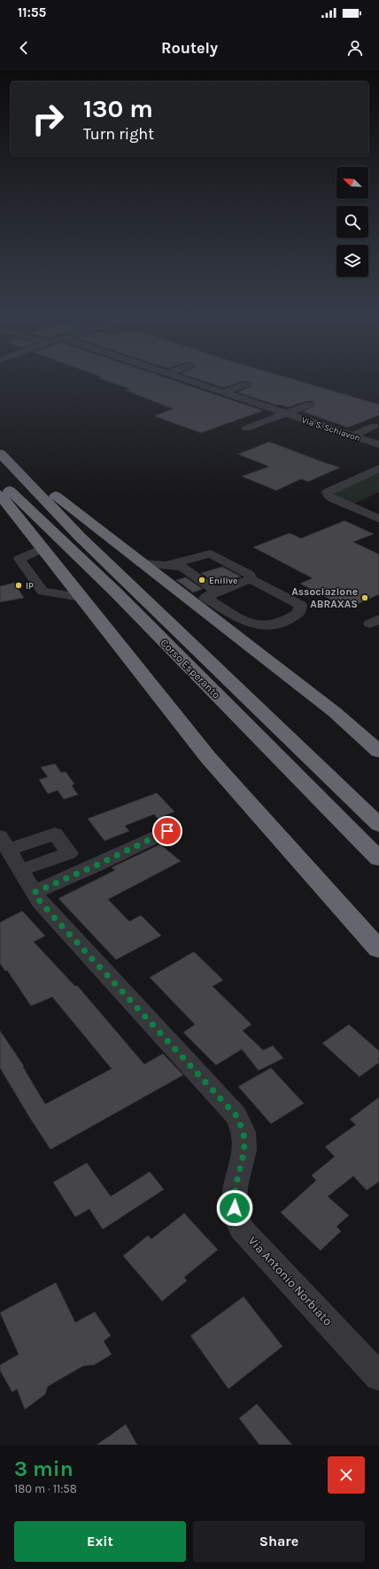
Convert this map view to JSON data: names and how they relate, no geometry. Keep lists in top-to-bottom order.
{
  "streets": {
    "highway": ["Corso Esperanto"],
    "street": ["Via S. Schiavon", "Via Antonio Norbiato"]
  },
  "places": ["Enilive", "IP", "Associazione ABRAXAS"],
  "north": "top left",
  "page": {
    "status": "11:55",
    "header": "Routely",
    "turn": ["130 m", "Turn right"],
    "heading": ["3 min", "180 m · 11:58"],
    "buttons": ["Exit", "Share"]
  }
}
